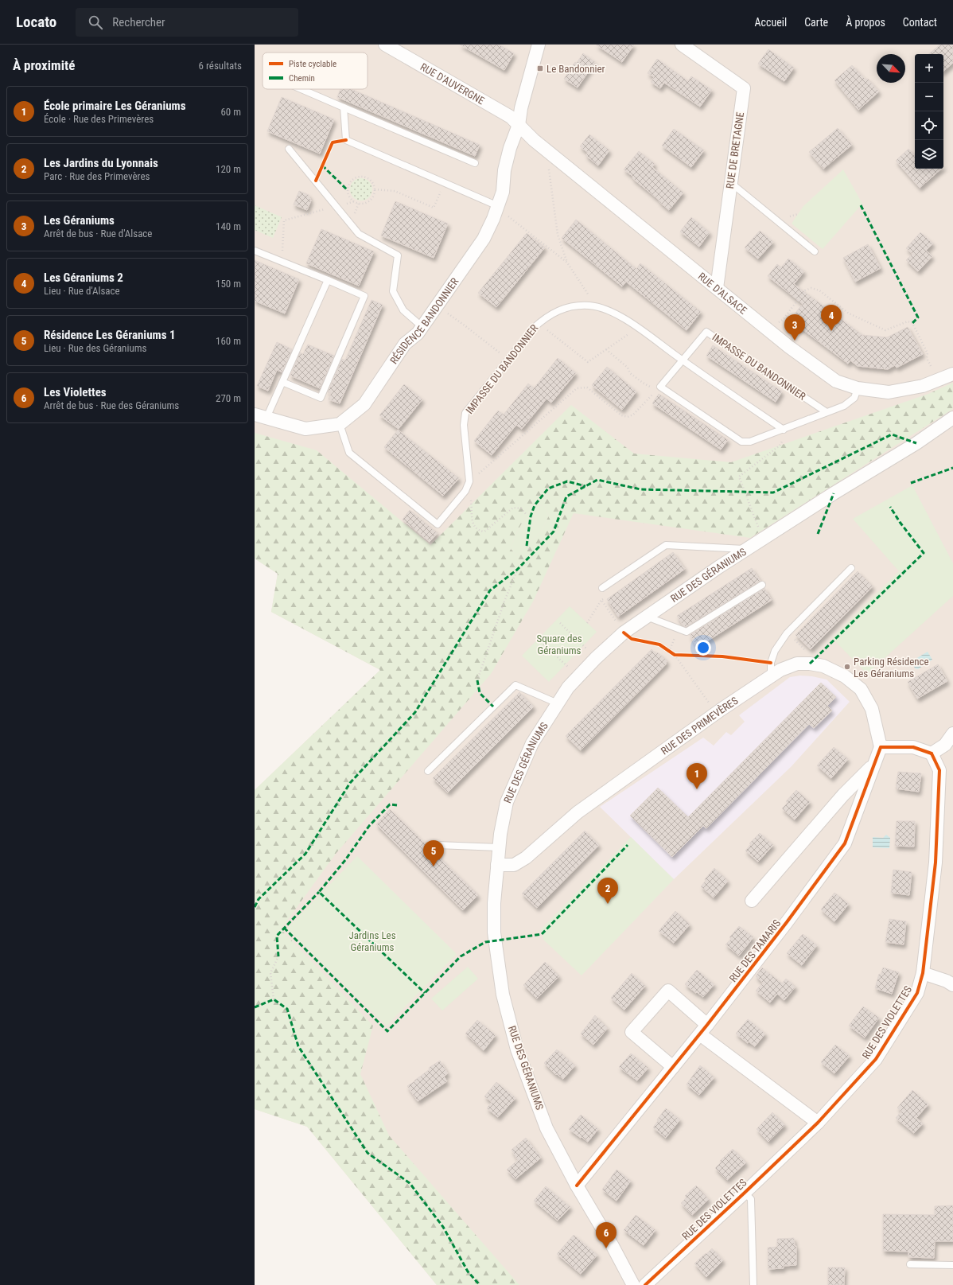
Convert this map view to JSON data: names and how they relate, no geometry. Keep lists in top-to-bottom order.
{
  "streets": {
    "street": [
      "RUE D'AUVERGNE",
      "RUE DE BRETAGNE",
      "RUE D'ALSACE",
      "RÉSIDENCE BANDONNIER",
      "RUE DES GÉRANIUMS",
      "RUE DES PRIMEVÈRES",
      "RUE DES TAMARIS",
      "RUE DES VIOLETTES"
    ],
    "lane": ["IMPASSE DU BANDONNIER"]
  },
  "crossings": [
    ["RUE D'AUVERGNE", "RUE D'ALSACE"],
    ["RUE D'AUVERGNE", "RÉSIDENCE BANDONNIER"],
    ["RUE DE BRETAGNE", "RUE D'ALSACE"],
    ["RUE D'ALSACE", "RÉSIDENCE BANDONNIER"],
    ["RUE DES GÉRANIUMS", "RUE DES PRIMEVÈRES"],
    ["RUE DES GÉRANIUMS", "RUE DES TAMARIS"],
    ["RUE DES PRIMEVÈRES", "RUE DES TAMARIS"]
  ],
  "parks": ["Square des Géraniums", "Jardins Les Géraniums"],
  "places": {
    "transit": ["Le Bandonnier"],
    "other": ["Parking Résidence Les Géraniums"]
  },
  "legend": ["Piste cyclable", "Chemin"],
  "north": "bottom right",
  "page": {
    "header": "Locato",
    "search": "Rechercher",
    "nav": [
      "Accueil",
      "Carte",
      "À propos",
      "Contact"
    ],
    "heading": ["À proximité", "6 résultats"],
    "map_buttons": ["+", "−"],
    "list": [
      {
        "mark": "1",
        "name": "École primaire Les Géraniums",
        "note": "École · Rue des Primevères",
        "value": "60 m"
      },
      {
        "mark": "2",
        "name": "Les Jardins du Lyonnais",
        "note": "Parc · Rue des Primevères",
        "value": "120 m"
      },
      {
        "mark": "3",
        "name": "Les Géraniums",
        "note": "Arrêt de bus · Rue d'Alsace",
        "value": "140 m"
      },
      {
        "mark": "4",
        "name": "Les Géraniums 2",
        "note": "Lieu · Rue d'Alsace",
        "value": "150 m"
      },
      {
        "mark": "5",
        "name": "Résidence Les Géraniums 1",
        "note": "Lieu · Rue des Géraniums",
        "value": "160 m"
      },
      {
        "mark": "6",
        "name": "Les Violettes",
        "note": "Arrêt de bus · Rue des Géraniums",
        "value": "270 m"
      }
    ],
    "pins": [
      "4",
      "3",
      "1",
      "5",
      "2",
      "6"
    ]
  }
}
